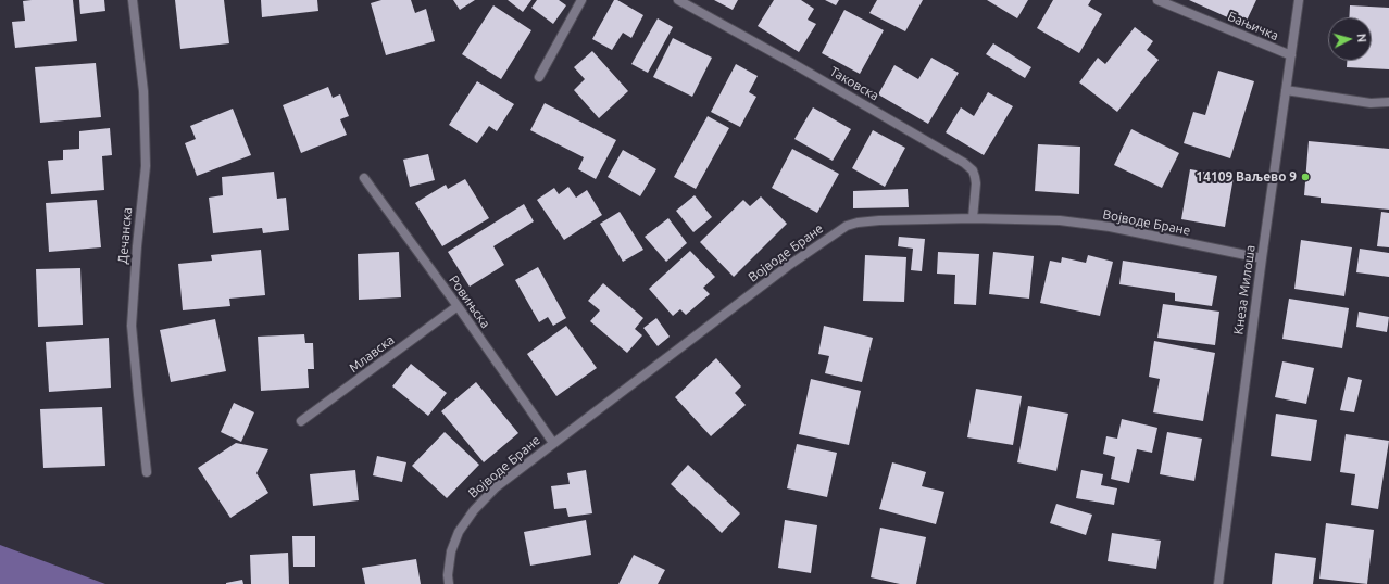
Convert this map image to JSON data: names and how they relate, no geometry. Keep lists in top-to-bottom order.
{
  "streets": {
    "street": [
      "Бањичка",
      "Таковска",
      "Војводе Бране",
      "Дечанска",
      "Кнеза Милоша",
      "Ровињска",
      "Млавска"
    ]
  },
  "crossings": [
    ["Бањичка", "Кнеза Милоша"],
    ["Таковска", "Војводе Бране"],
    ["Војводе Бране", "Кнеза Милоша"],
    ["Војводе Бране", "Ровињска"],
    ["Ровињска", "Млавска"]
  ],
  "places": ["14109 Ваљево 9"],
  "north": "right"
}
